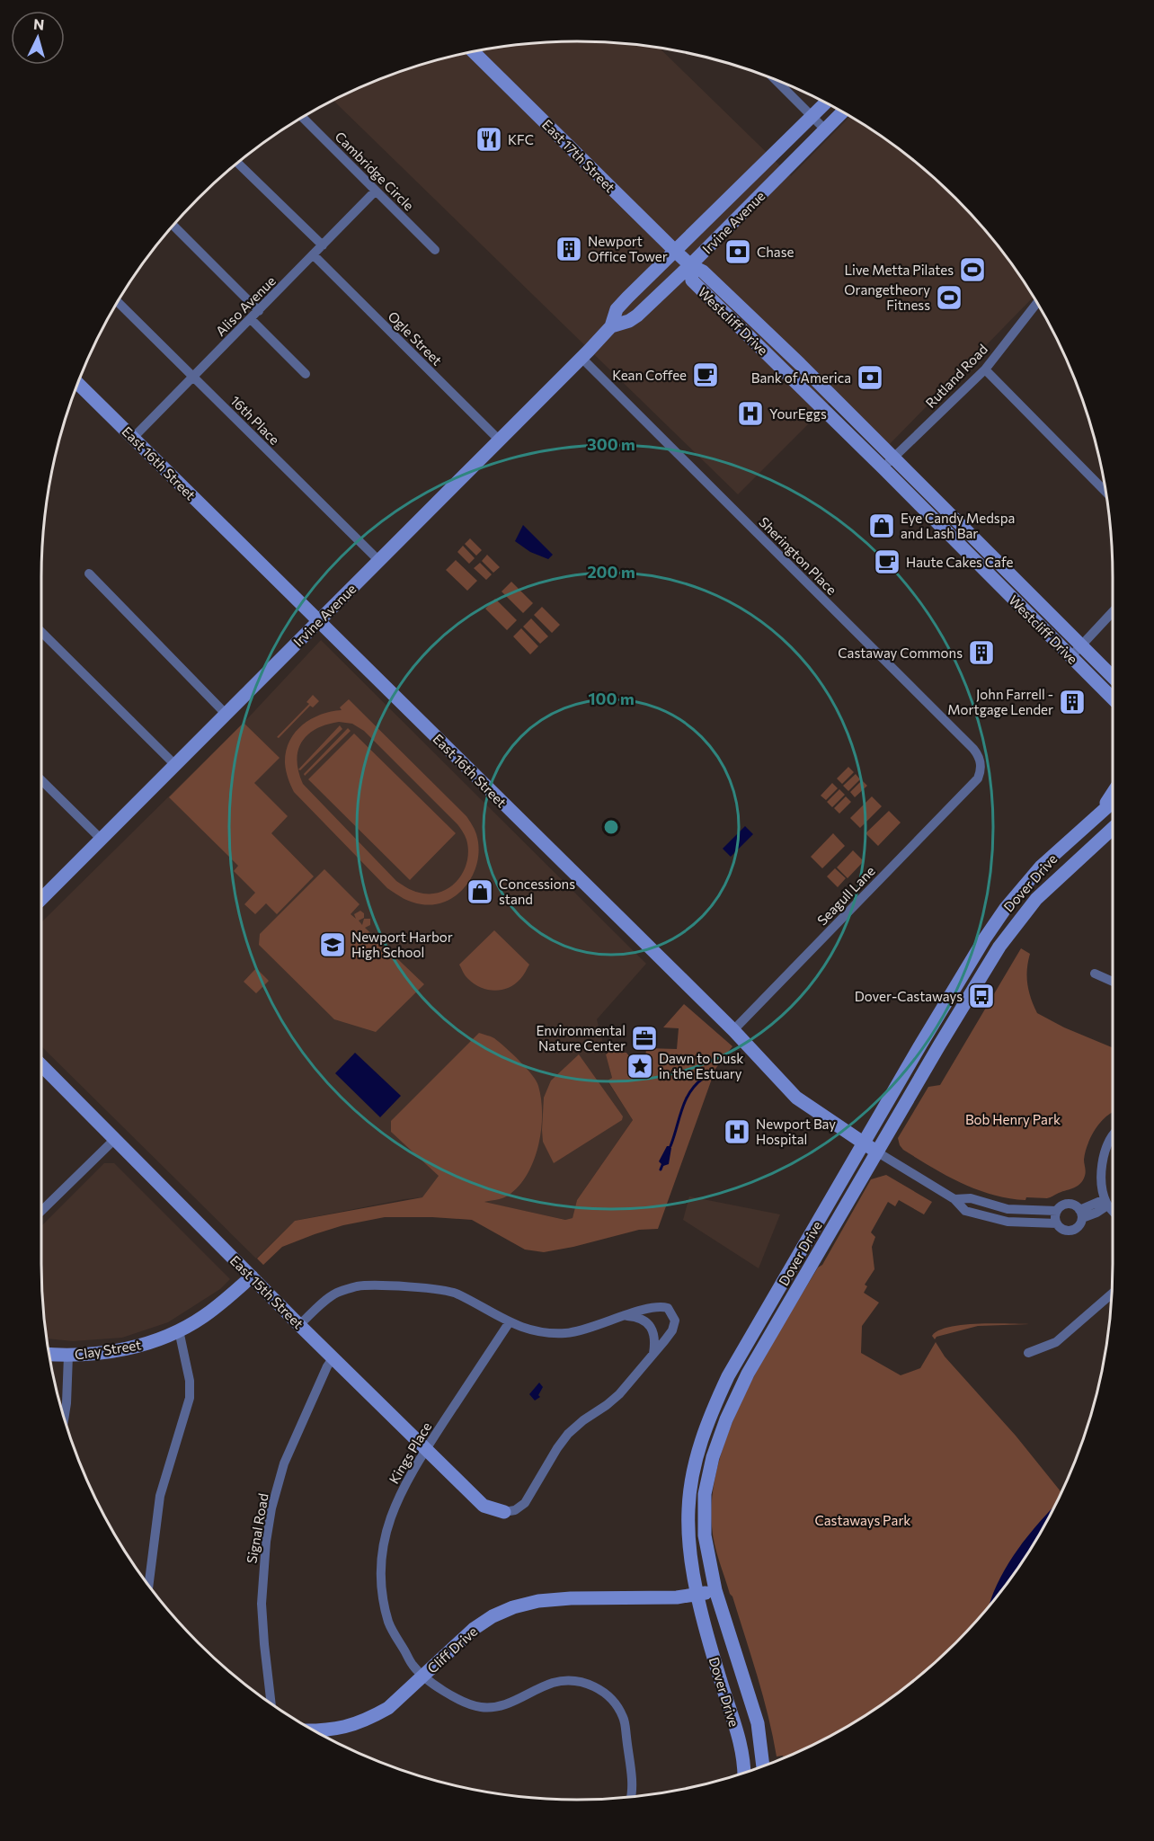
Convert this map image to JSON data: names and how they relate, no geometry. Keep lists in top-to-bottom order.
{
  "streets": {
    "street": [
      "East 17th Street",
      "Cambridge Circle",
      "Irvine Avenue",
      "Aliso Avenue",
      "Westcliff Drive",
      "Ogle Street",
      "Rutland Road",
      "16th Place",
      "East 16th Street",
      "Sherington Place",
      "Dover Drive",
      "Seagull Lane",
      "East 15th Street",
      "Clay Street",
      "Kings Place",
      "Signal Road",
      "Cliff Drive"
    ]
  },
  "crossings": [
    ["East 17th Street", "Irvine Avenue"],
    ["East 17th Street", "Westcliff Drive"],
    ["Cambridge Circle", "Aliso Avenue"],
    ["Irvine Avenue", "Westcliff Drive"],
    ["Irvine Avenue", "Ogle Street"],
    ["Irvine Avenue", "16th Place"],
    ["Irvine Avenue", "East 16th Street"],
    ["Irvine Avenue", "Sherington Place"],
    ["Aliso Avenue", "Ogle Street"],
    ["Aliso Avenue", "16th Place"],
    ["Aliso Avenue", "East 16th Street"],
    ["Westcliff Drive", "Rutland Road"],
    ["East 16th Street", "Dover Drive"],
    ["East 16th Street", "Seagull Lane"],
    ["Sherington Place", "Seagull Lane"],
    ["Dover Drive", "Cliff Drive"],
    ["East 15th Street", "Clay Street"],
    ["East 15th Street", "Kings Place"],
    ["East 15th Street", "Signal Road"],
    ["Kings Place", "Cliff Drive"]
  ],
  "parks": ["Bob Henry Park", "Castaways Park"],
  "places": {
    "restaurant": ["KFC"],
    "building": ["Newport Office Tower", "Castaway Commons", "John Farrell - Mortgage Lender"],
    "bank": ["Chase", "Bank of America"],
    "sports": ["Live Metta Pilates", "Orangetheory Fitness"],
    "cafe": ["Kean Coffee", "Haute Cakes Cafe"],
    "hospital": ["YourEggs", "Newport Bay Hospital"],
    "shop": ["Eye Candy Medspa and Lash Bar", "Concessions stand"],
    "school or university": ["Newport Harbor High School"],
    "bus stop": ["Dover-Castaways"],
    "office": ["Environmental Nature Center"],
    "place": ["Dawn to Dusk in the Estuary"]
  },
  "north": "top",
  "rings": ["300 m", "200 m", "100 m"]
}
